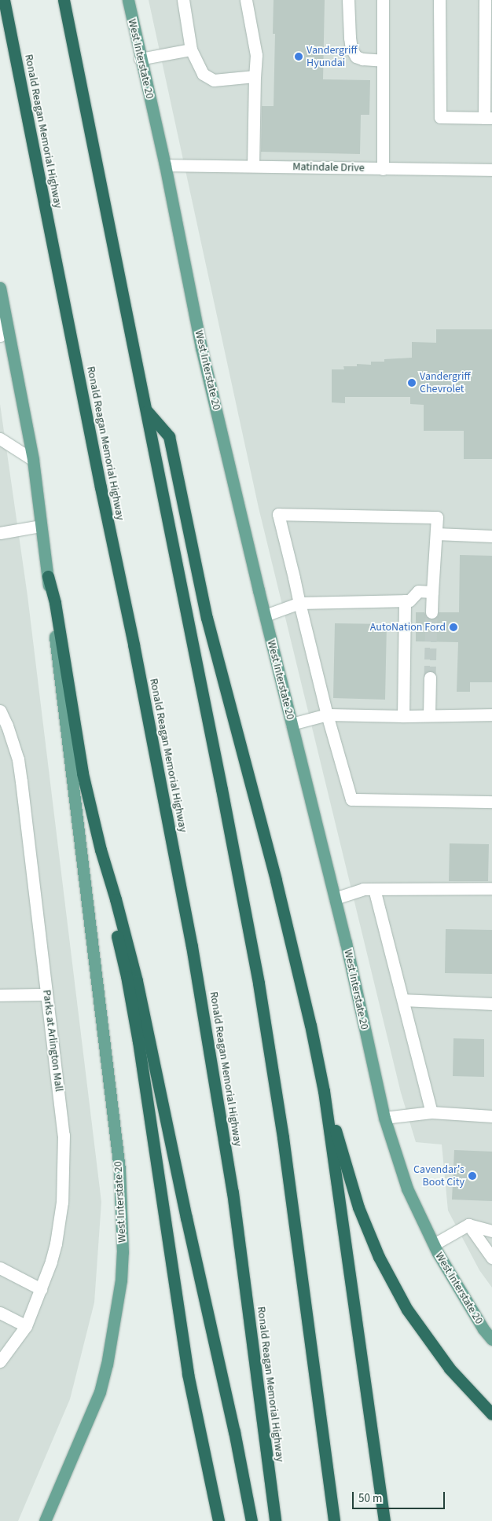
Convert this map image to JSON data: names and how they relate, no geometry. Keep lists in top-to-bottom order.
{
  "streets": {
    "highway": ["Ronald Reagan Memorial Highway"],
    "main road": ["West Interstate 20"],
    "street": ["Matindale Drive", "Parks at Arlington Mall"]
  },
  "crossings": [
    ["West Interstate 20", "Matindale Drive"]
  ],
  "places": [
    "Vandergriff Hyundai",
    "Vandergriff Chevrolet",
    "AutoNation Ford",
    "Cavendar's Boot City"
  ],
  "scale_bar": "50 m"
}
